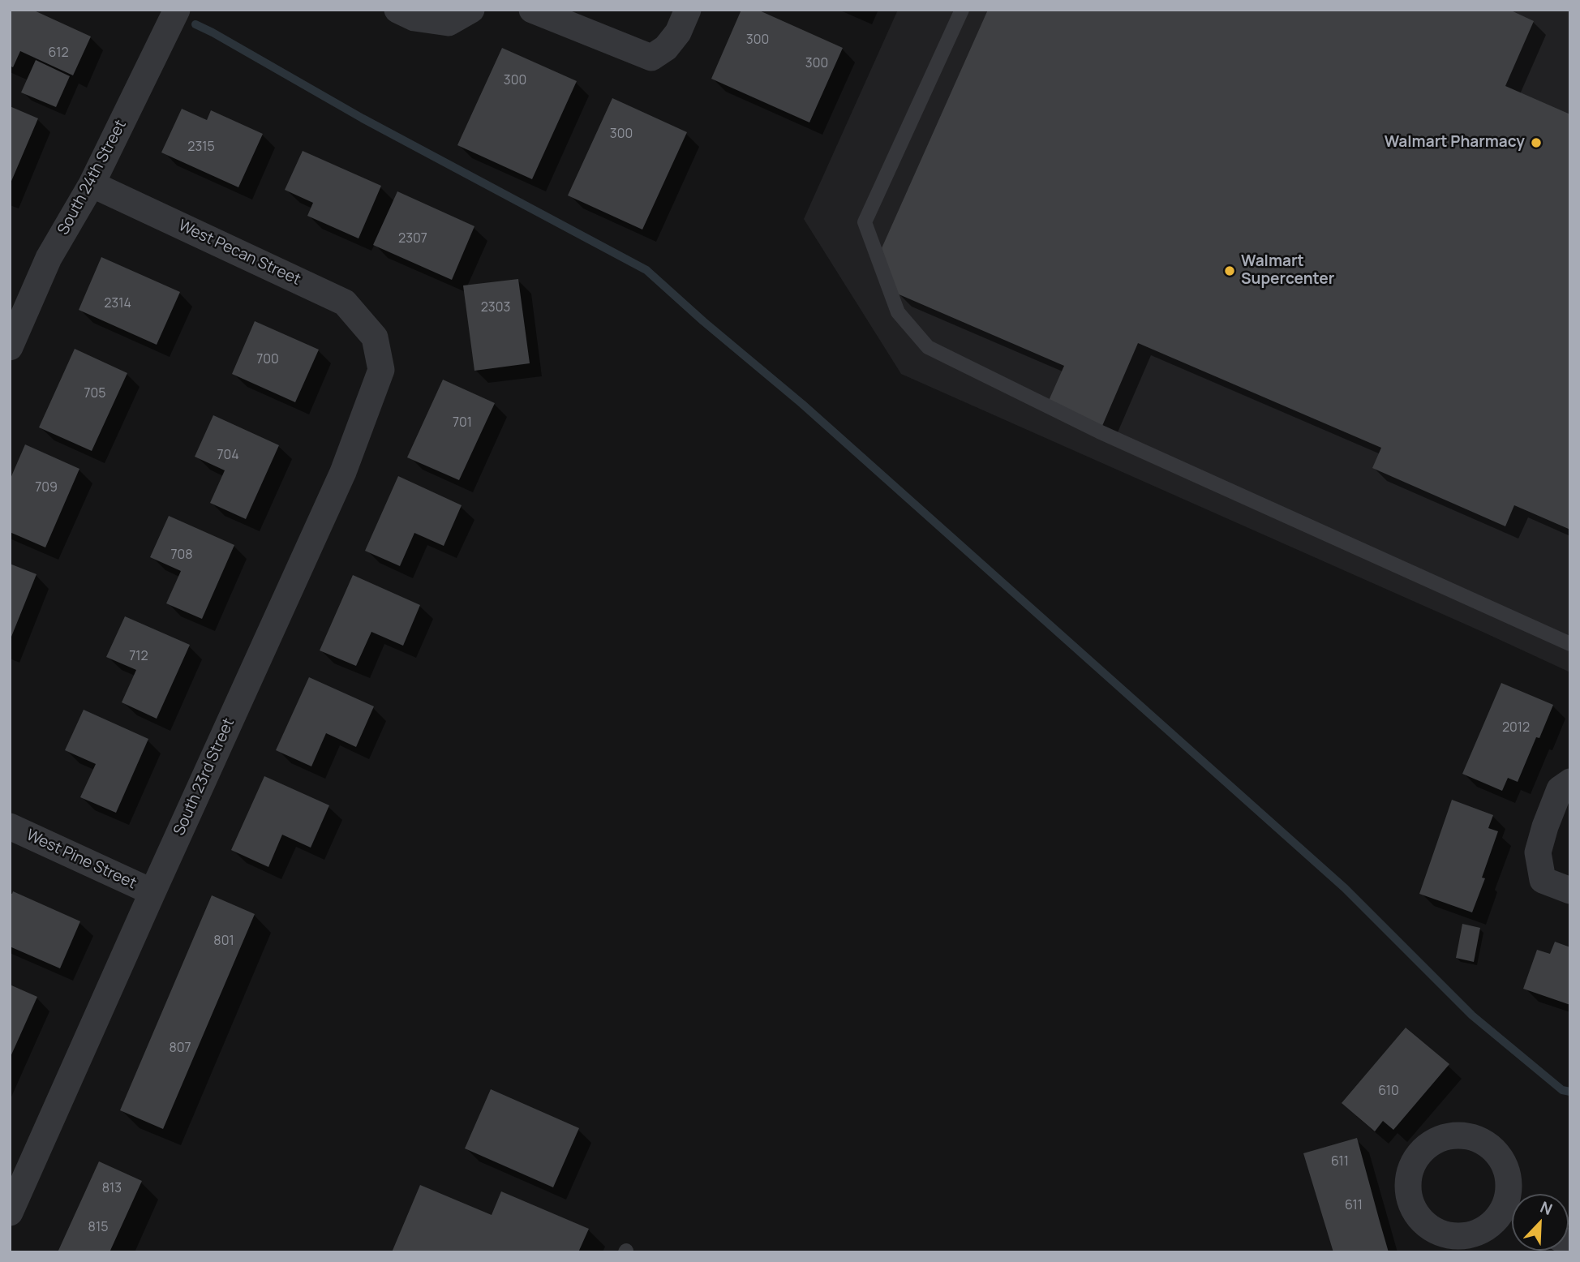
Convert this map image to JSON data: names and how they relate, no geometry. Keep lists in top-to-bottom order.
{
  "streets": {
    "street": [
      "South 24th Street",
      "West Pecan Street",
      "South 23rd Street",
      "West Pine Street"
    ]
  },
  "crossings": [
    ["South 24th Street", "West Pecan Street"],
    ["West Pecan Street", "South 23rd Street"],
    ["South 23rd Street", "West Pine Street"]
  ],
  "places": ["Walmart Pharmacy", "Walmart Supercenter"],
  "house_numbers": [
    "300",
    "612",
    "300",
    "300",
    "300",
    "2315",
    "2307",
    "2314",
    "2303",
    "700",
    "705",
    "701",
    "704",
    "709",
    "708",
    "712",
    "2012",
    "801",
    "807",
    "610",
    "611",
    "813",
    "611",
    "815"
  ],
  "north": "top right"
}
